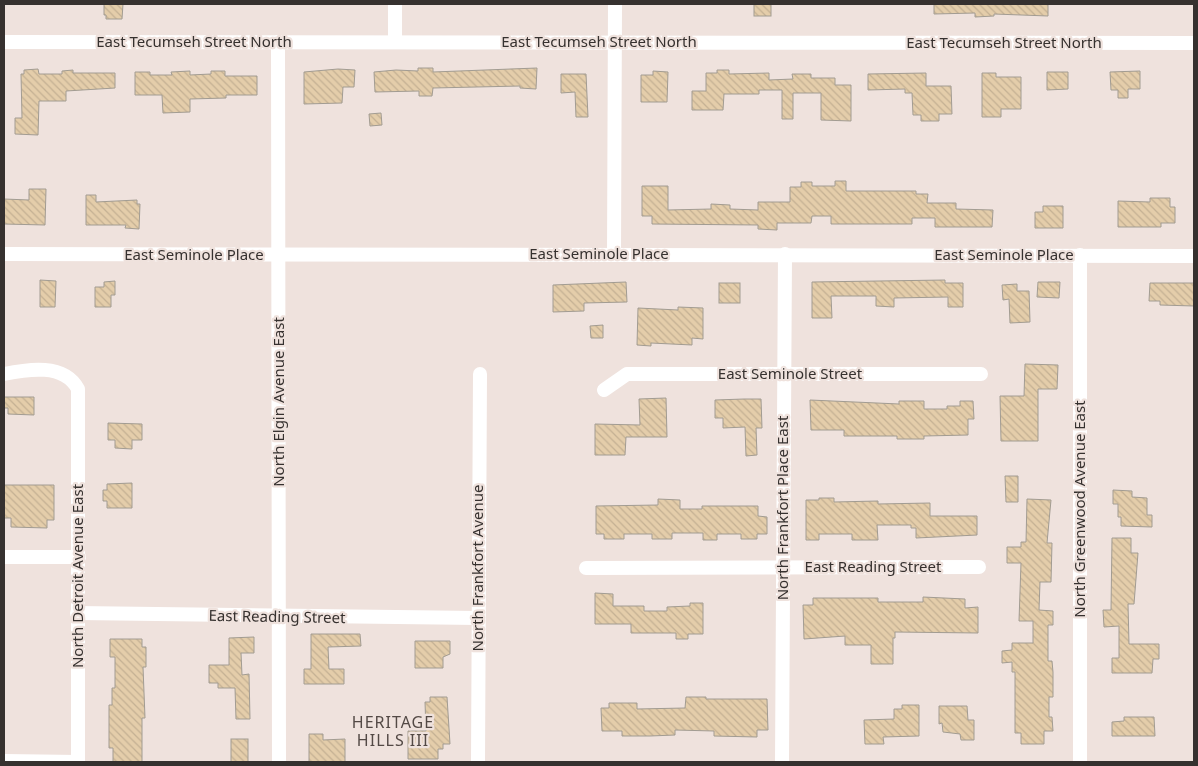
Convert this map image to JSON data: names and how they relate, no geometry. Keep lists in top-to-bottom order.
{
  "streets": {
    "street": [
      "East Tecumseh Street North",
      "East Seminole Place",
      "East Seminole Street",
      "North Elgin Avenue East",
      "North Frankfort Place East",
      "North Greenwood Avenue East",
      "East Reading Street",
      "North Frankfort Avenue",
      "North Detroit Avenue East"
    ]
  },
  "crossings": [
    ["East Tecumseh Street North", "North Elgin Avenue East"],
    ["East Seminole Place", "North Elgin Avenue East"],
    ["East Seminole Place", "North Frankfort Place East"],
    ["East Seminole Place", "North Greenwood Avenue East"],
    ["East Seminole Street", "North Frankfort Place East"],
    ["North Elgin Avenue East", "East Reading Street"],
    ["North Frankfort Place East", "East Reading Street"],
    ["East Reading Street", "North Frankfort Avenue"],
    ["East Reading Street", "North Detroit Avenue East"]
  ],
  "districts": ["HERITAGE HILLS III"]
}
